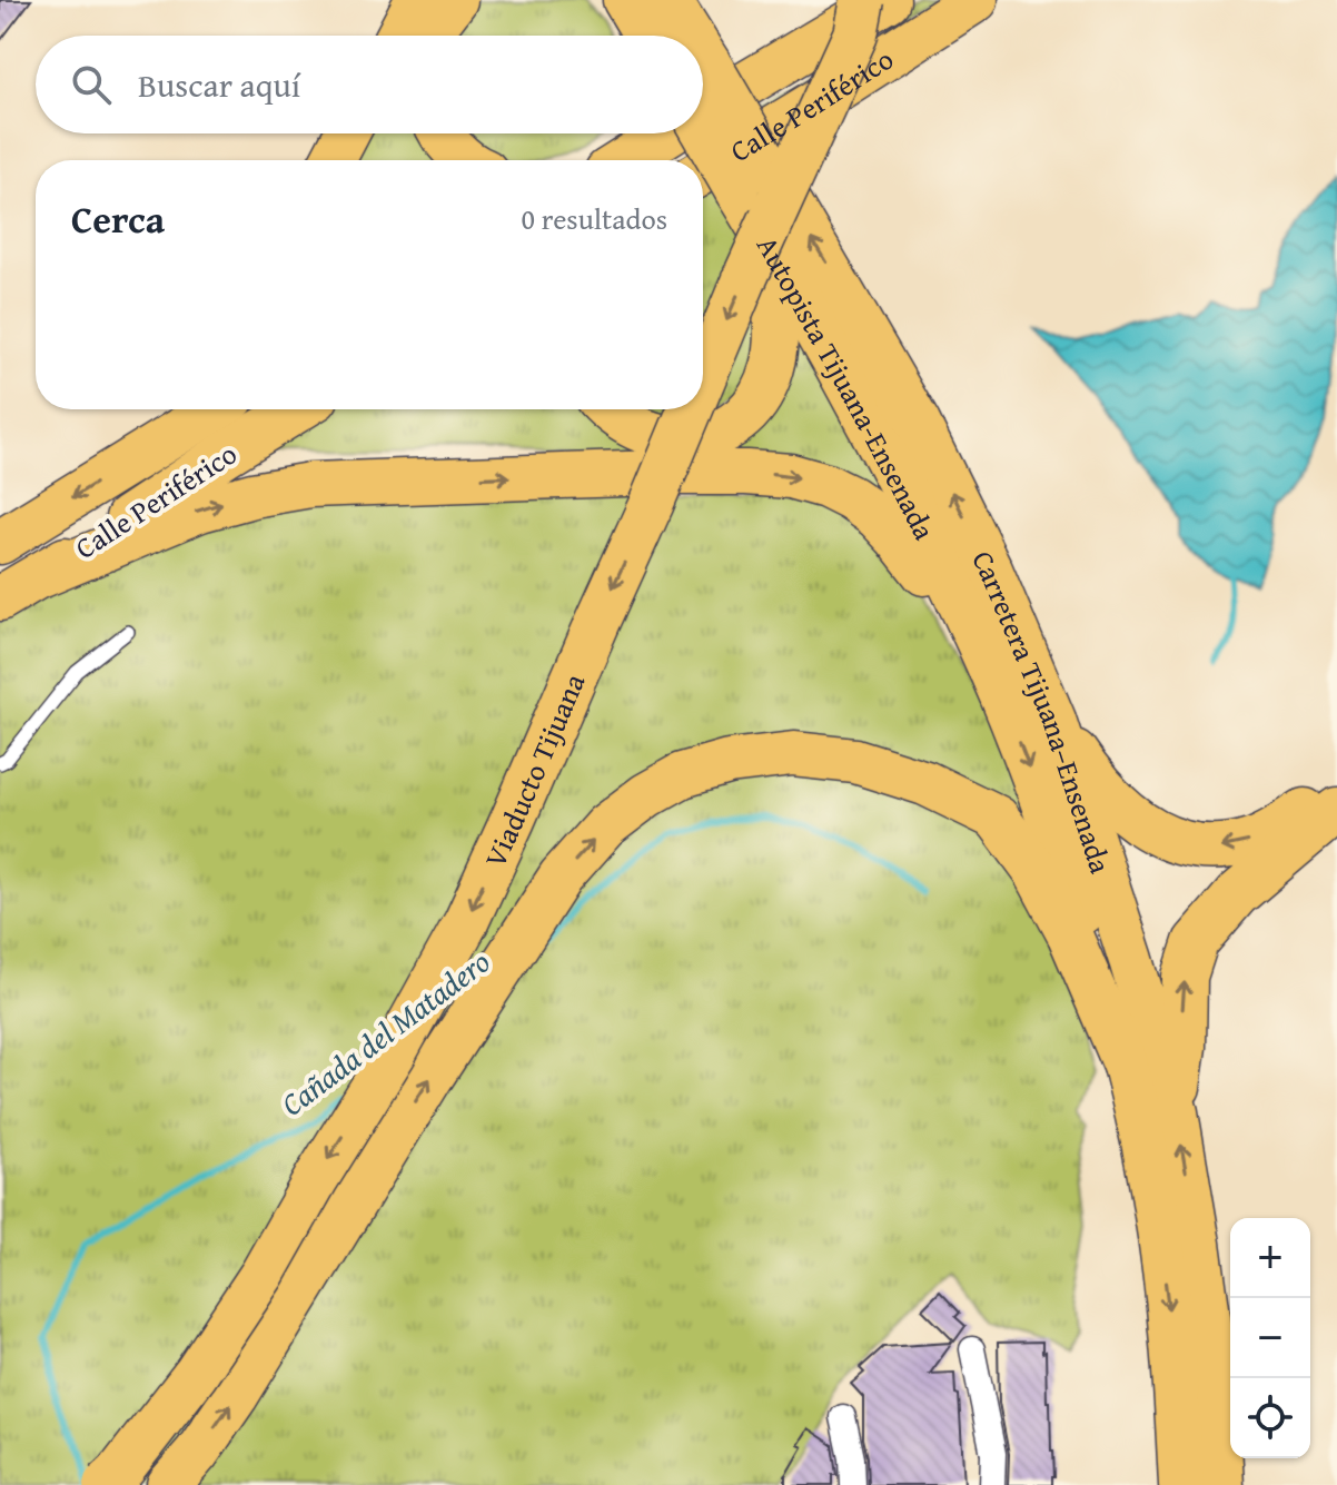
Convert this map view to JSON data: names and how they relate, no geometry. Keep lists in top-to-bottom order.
{
  "streets": {
    "highway": [
      "Calle Periférico",
      "Autopista Tijuana-Ensenada",
      "Carretera Tijuana–Ensenada",
      "Viaducto Tijuana"
    ]
  },
  "crossings": [
    ["Calle Periférico", "Carretera Tijuana–Ensenada"],
    ["Autopista Tijuana-Ensenada", "Carretera Tijuana–Ensenada"]
  ],
  "one_way": ["Viaducto Tijuana"],
  "water": ["Cañada del Matadero"],
  "page": {
    "search": "Buscar aquí",
    "heading": ["Cerca", "0 resultados"],
    "map_buttons": ["+", "−"]
  }
}
